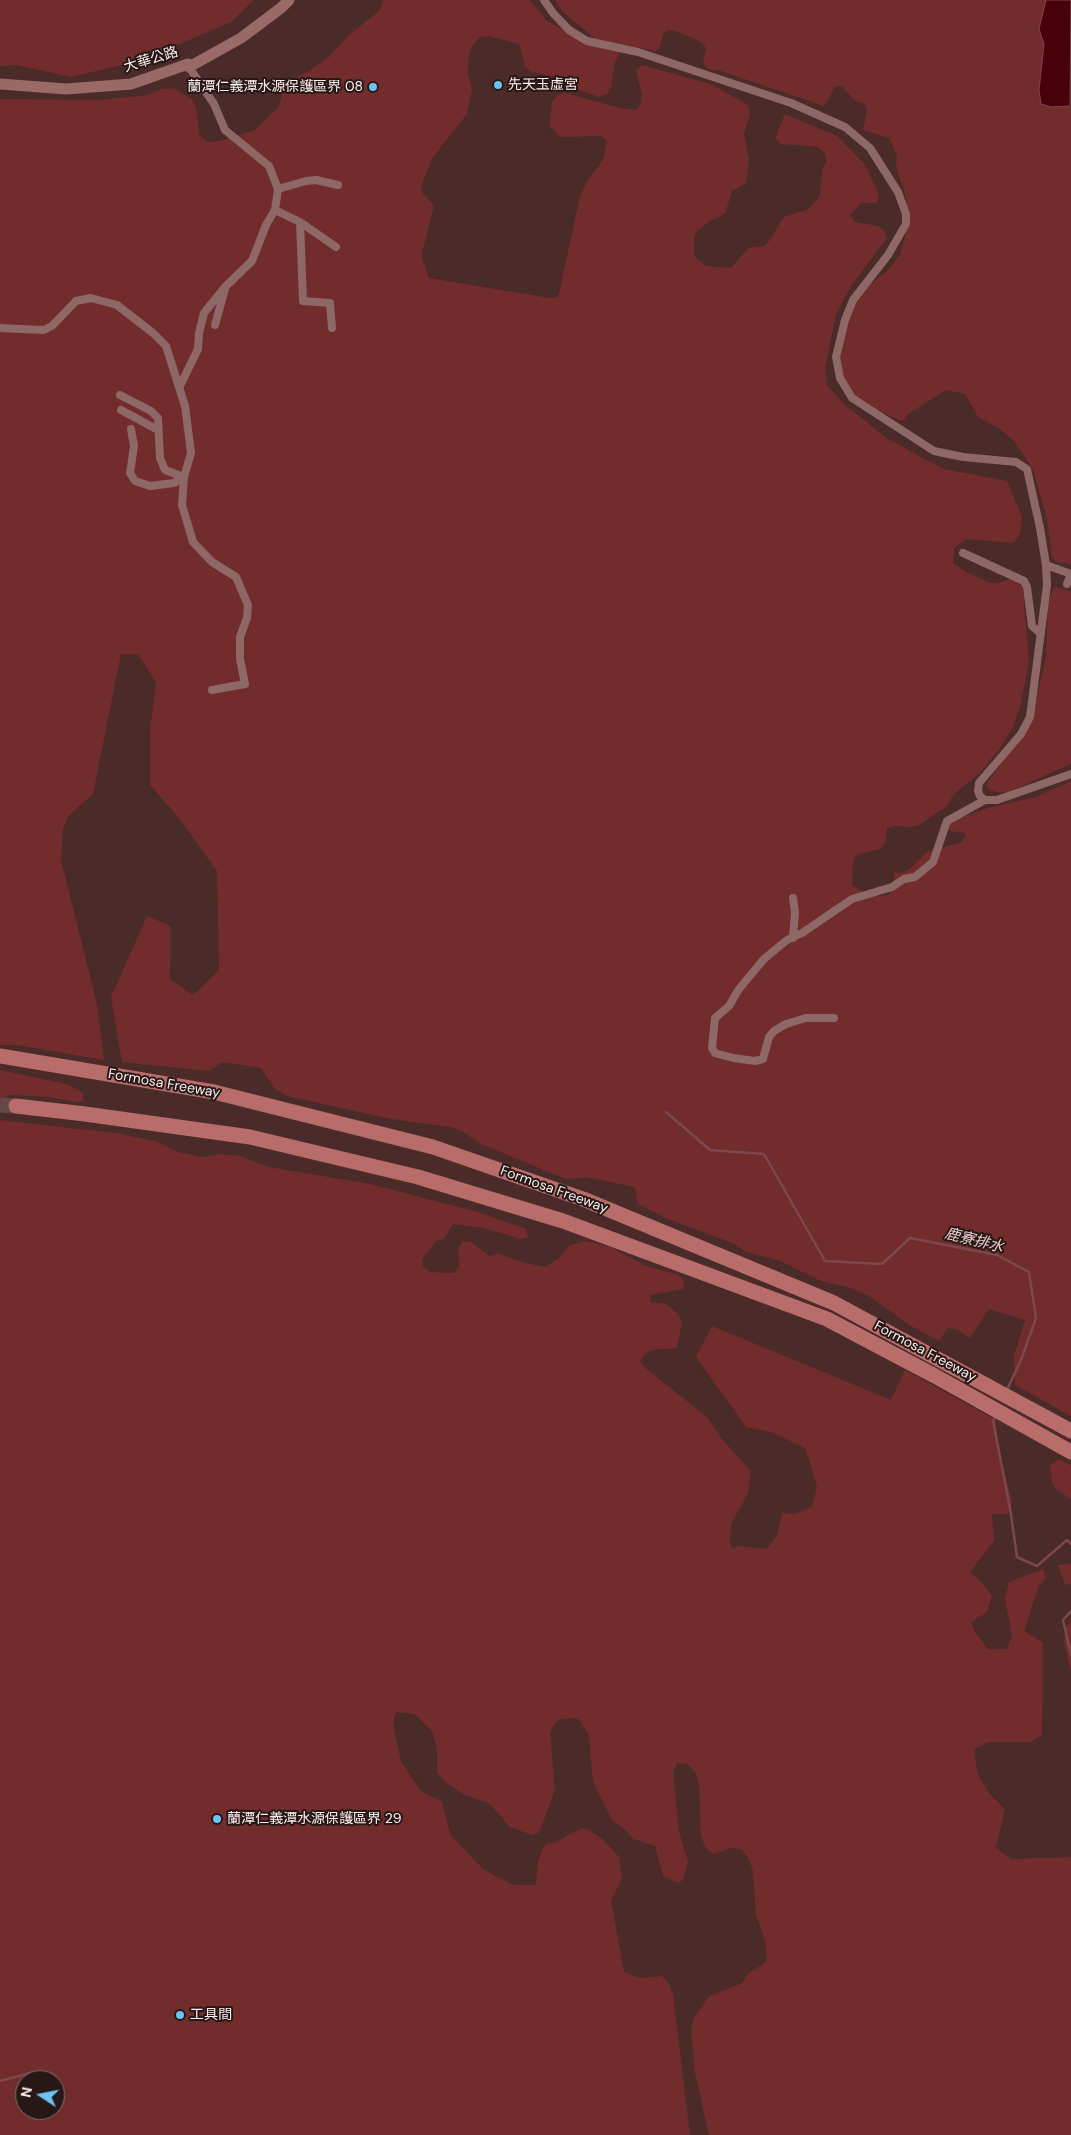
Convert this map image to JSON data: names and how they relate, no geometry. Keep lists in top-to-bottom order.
{
  "streets": {
    "highway": ["Formosa Freeway"],
    "main road": ["大華公路"]
  },
  "water": ["鹿寮排水"],
  "places": [
    "先天玉虛宮",
    "蘭潭仁義潭水源保護區界 08",
    "蘭潭仁義潭水源保護區界 29",
    "工具間"
  ],
  "north": "left"
}
